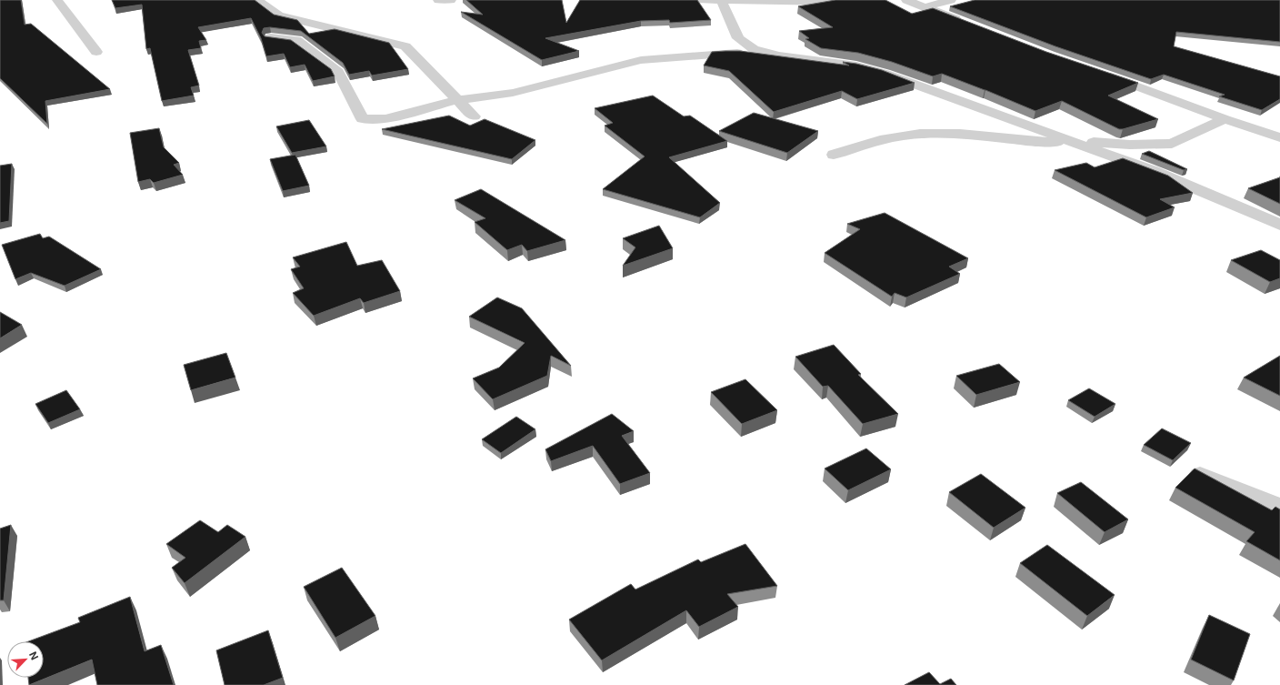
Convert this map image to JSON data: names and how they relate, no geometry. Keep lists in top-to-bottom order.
{
  "north": "top right"
}
